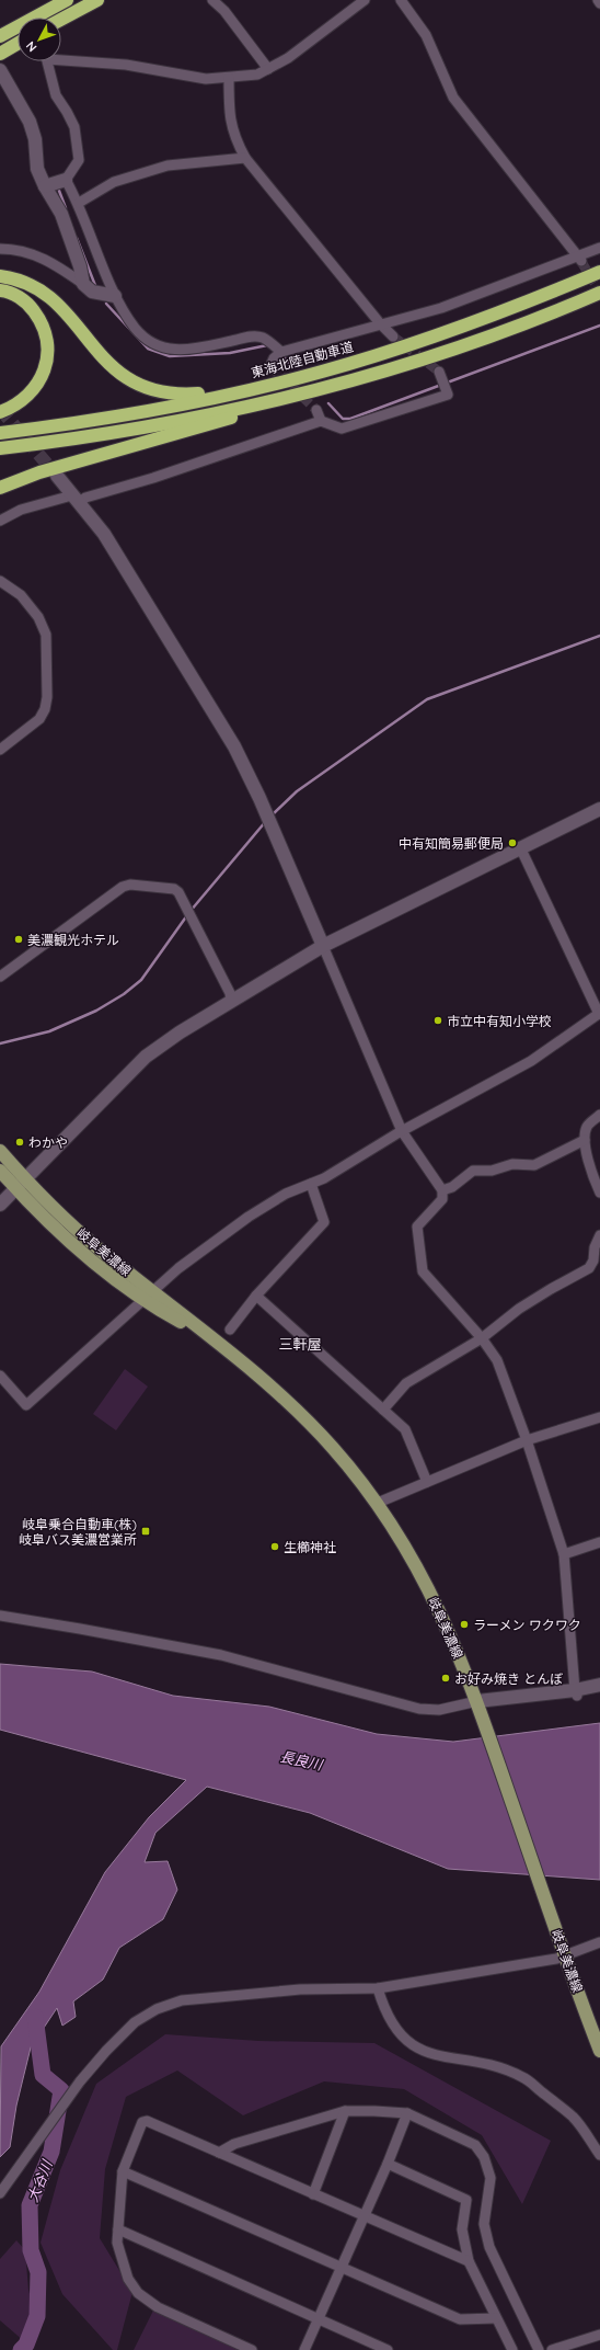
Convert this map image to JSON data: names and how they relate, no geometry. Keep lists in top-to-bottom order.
{
  "streets": {
    "highway": ["東海北陸自動車道"],
    "main road": ["岐阜美濃線"]
  },
  "districts": ["三軒屋"],
  "water": ["長良川", "大谷川"],
  "places": {
    "other": [
      "中有知簡易郵便局",
      "美濃観光ホテル",
      "市立中有知小学校",
      "わかや",
      "生櫛神社",
      "ラーメン ワクワク",
      "お好み焼き とんぼ"
    ],
    "transit": ["岐阜乗合自動車(株) 岐阜バス美濃営業所"]
  },
  "north": "bottom left"
}
